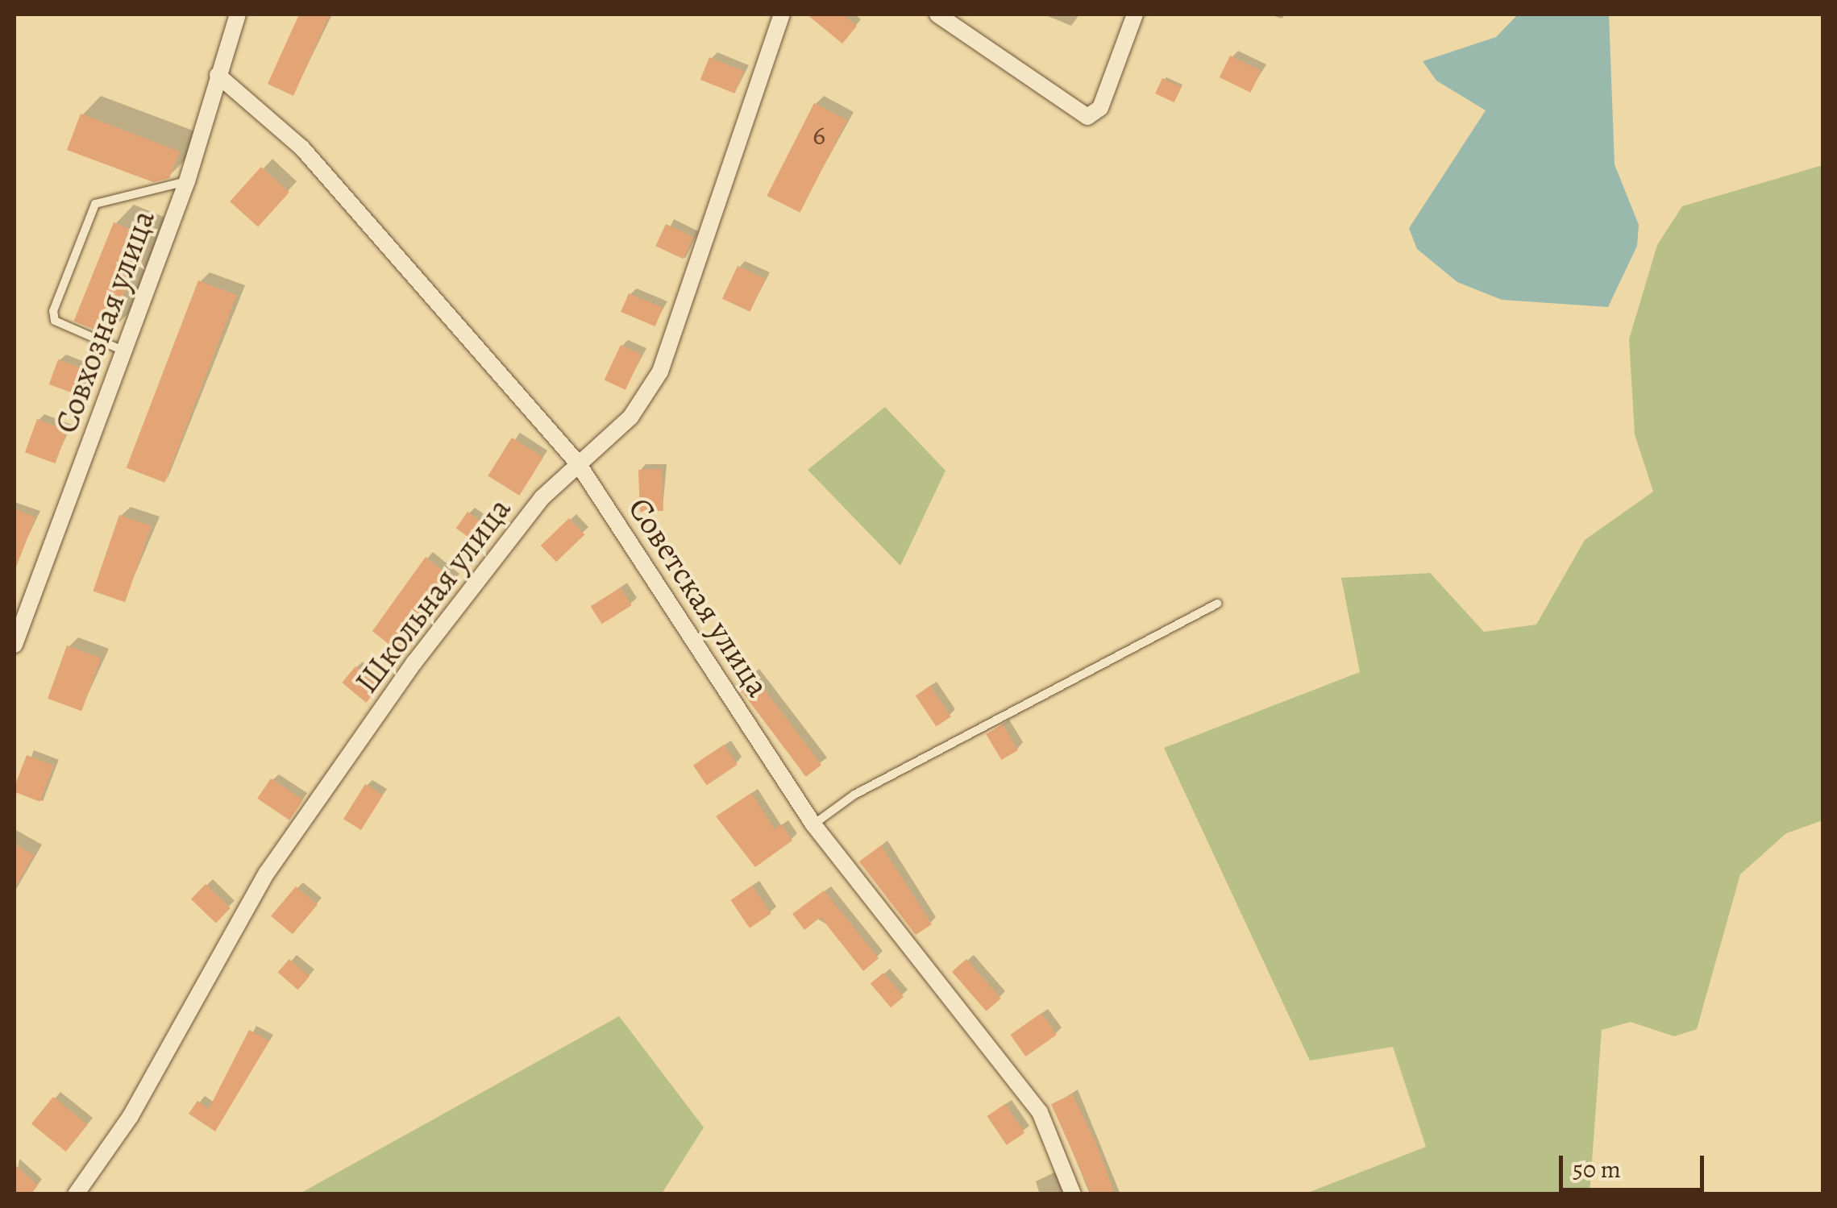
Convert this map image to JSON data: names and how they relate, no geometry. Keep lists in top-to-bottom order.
{
  "streets": {
    "street": ["Совхозная улица", "Школьная улица", "Советская улица"]
  },
  "crossings": [
    ["Совхозная улица", "Советская улица"],
    ["Школьная улица", "Советская улица"]
  ],
  "house_numbers": ["6"],
  "scale_bar": "50 m"
}
